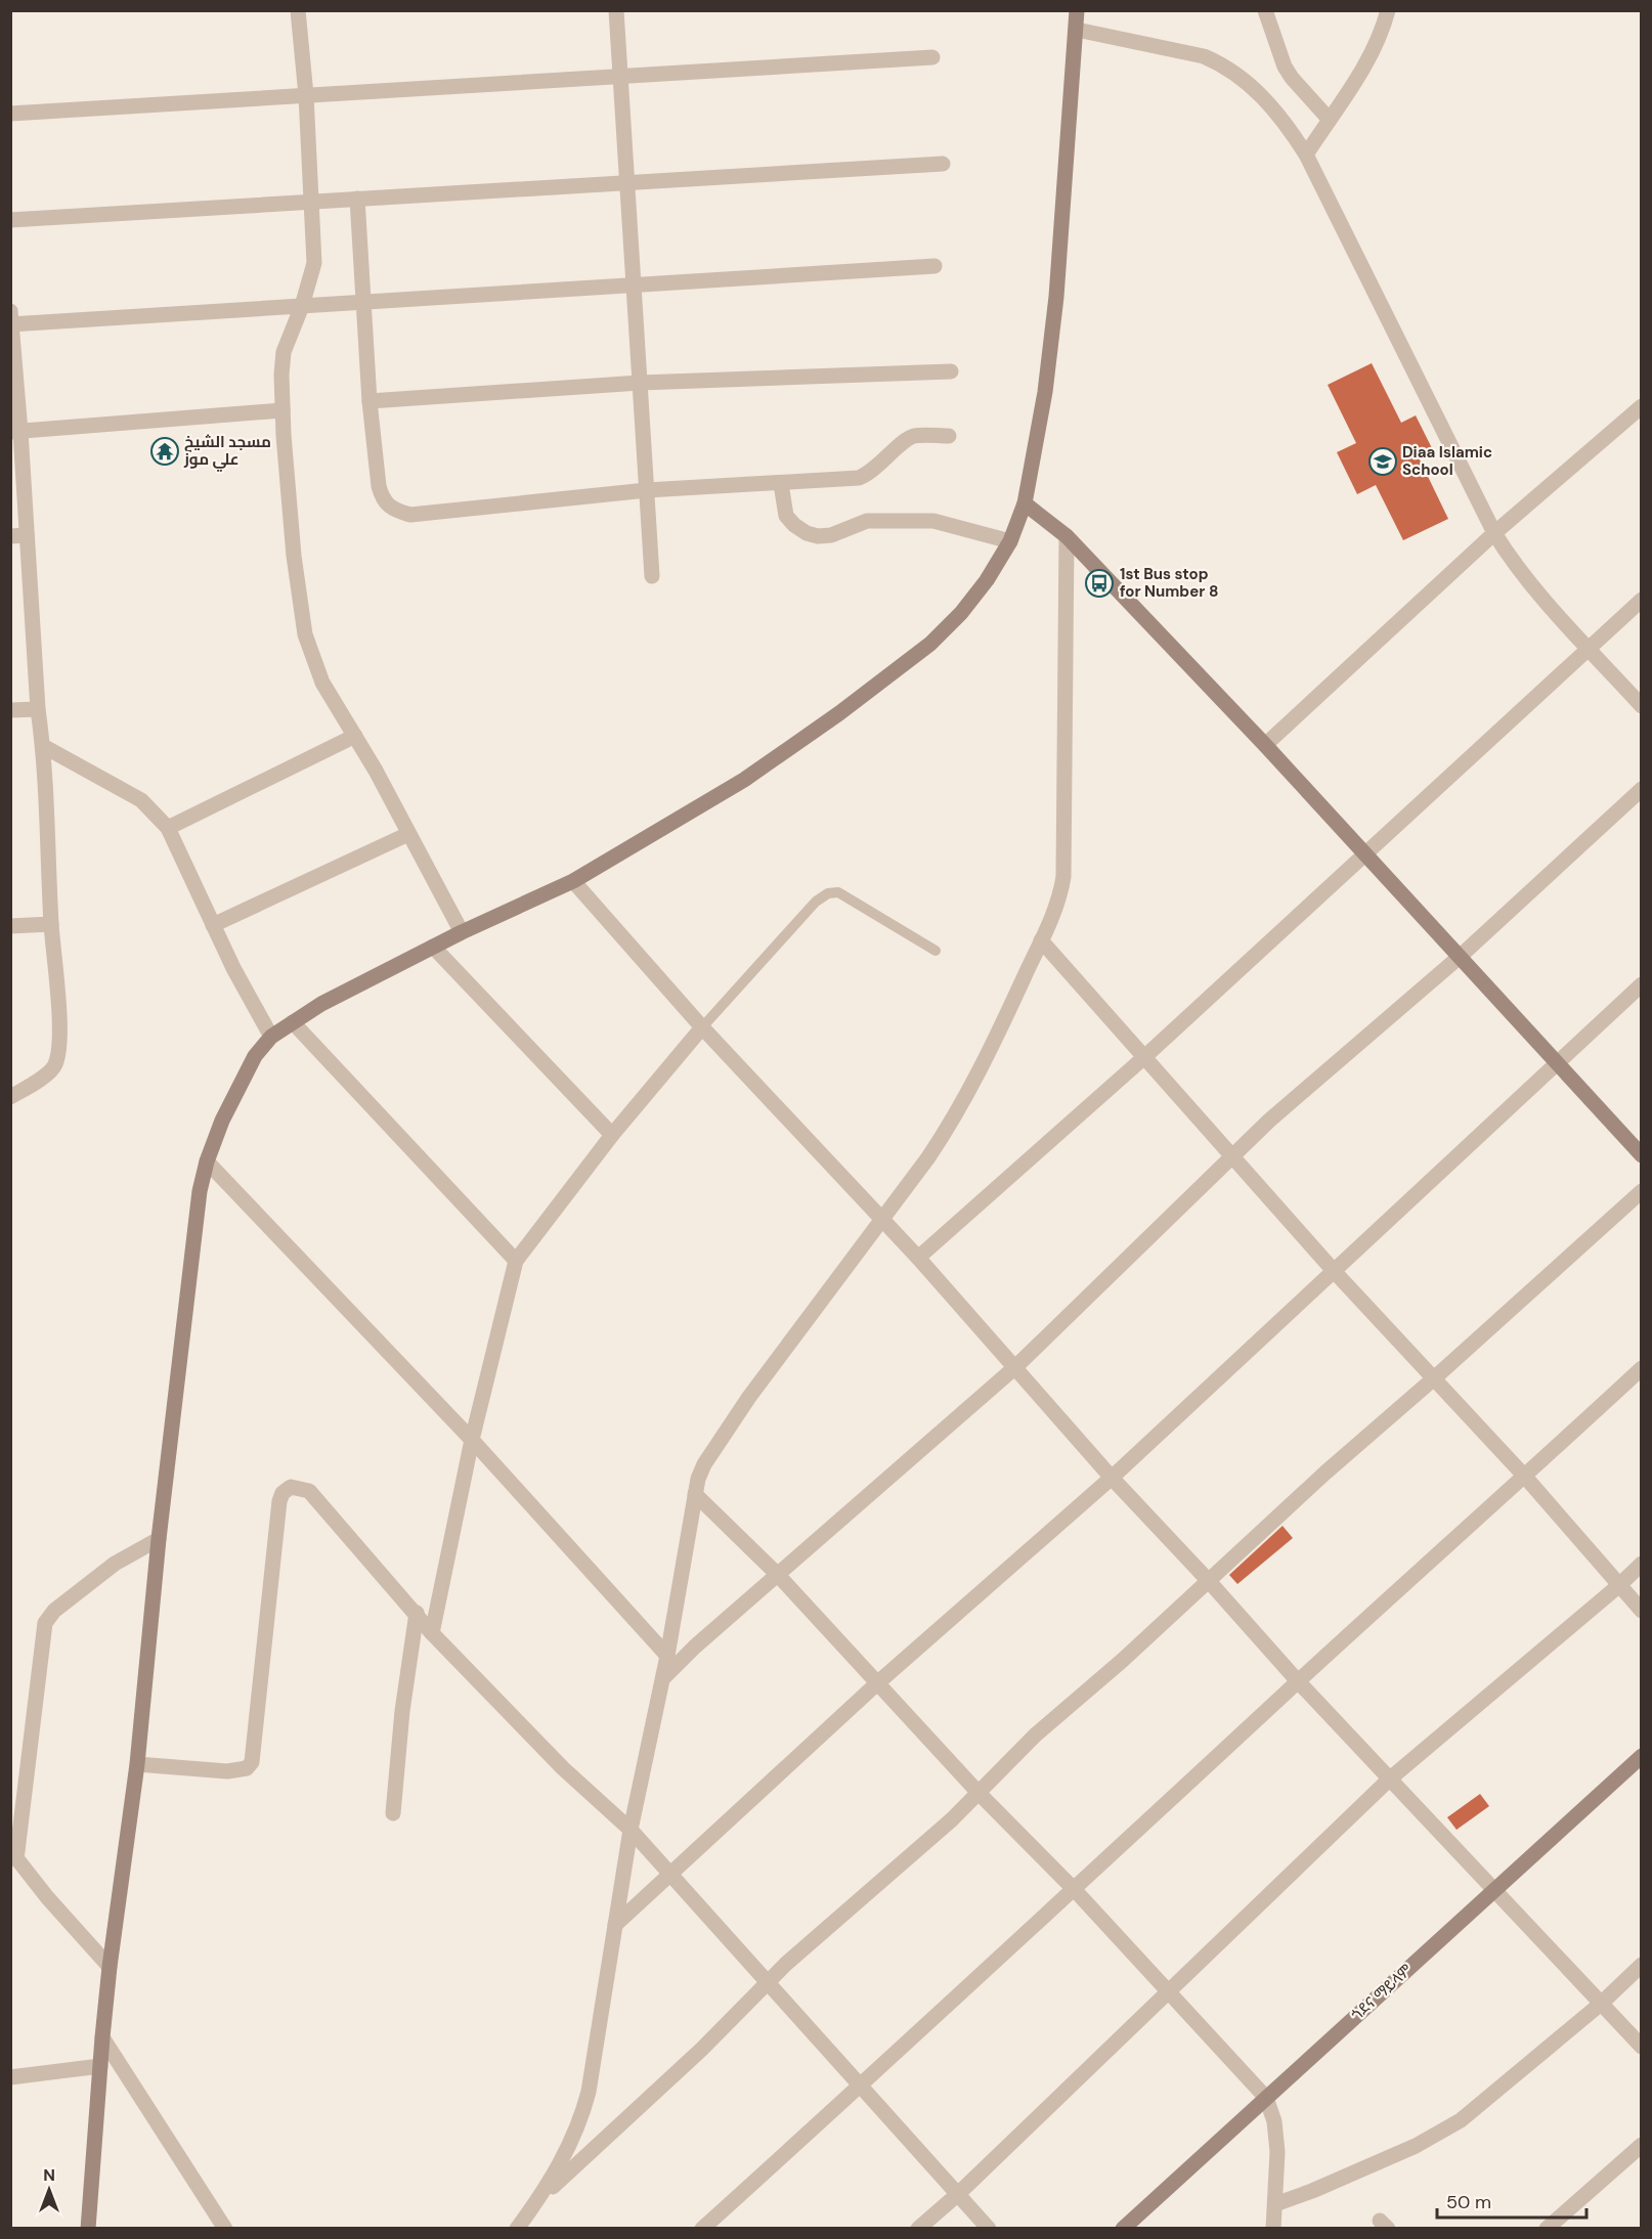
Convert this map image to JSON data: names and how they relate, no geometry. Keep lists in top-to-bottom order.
{
  "streets": {
    "street": ["ጎደና ማይላም"]
  },
  "places": {
    "temple": ["مسجد الشيخ علي موز"],
    "school or university": ["Diaa Islamic School"],
    "bus stop": ["1st Bus stop for Number 8"]
  },
  "scale_bar": "50 m",
  "north": "top"
}
